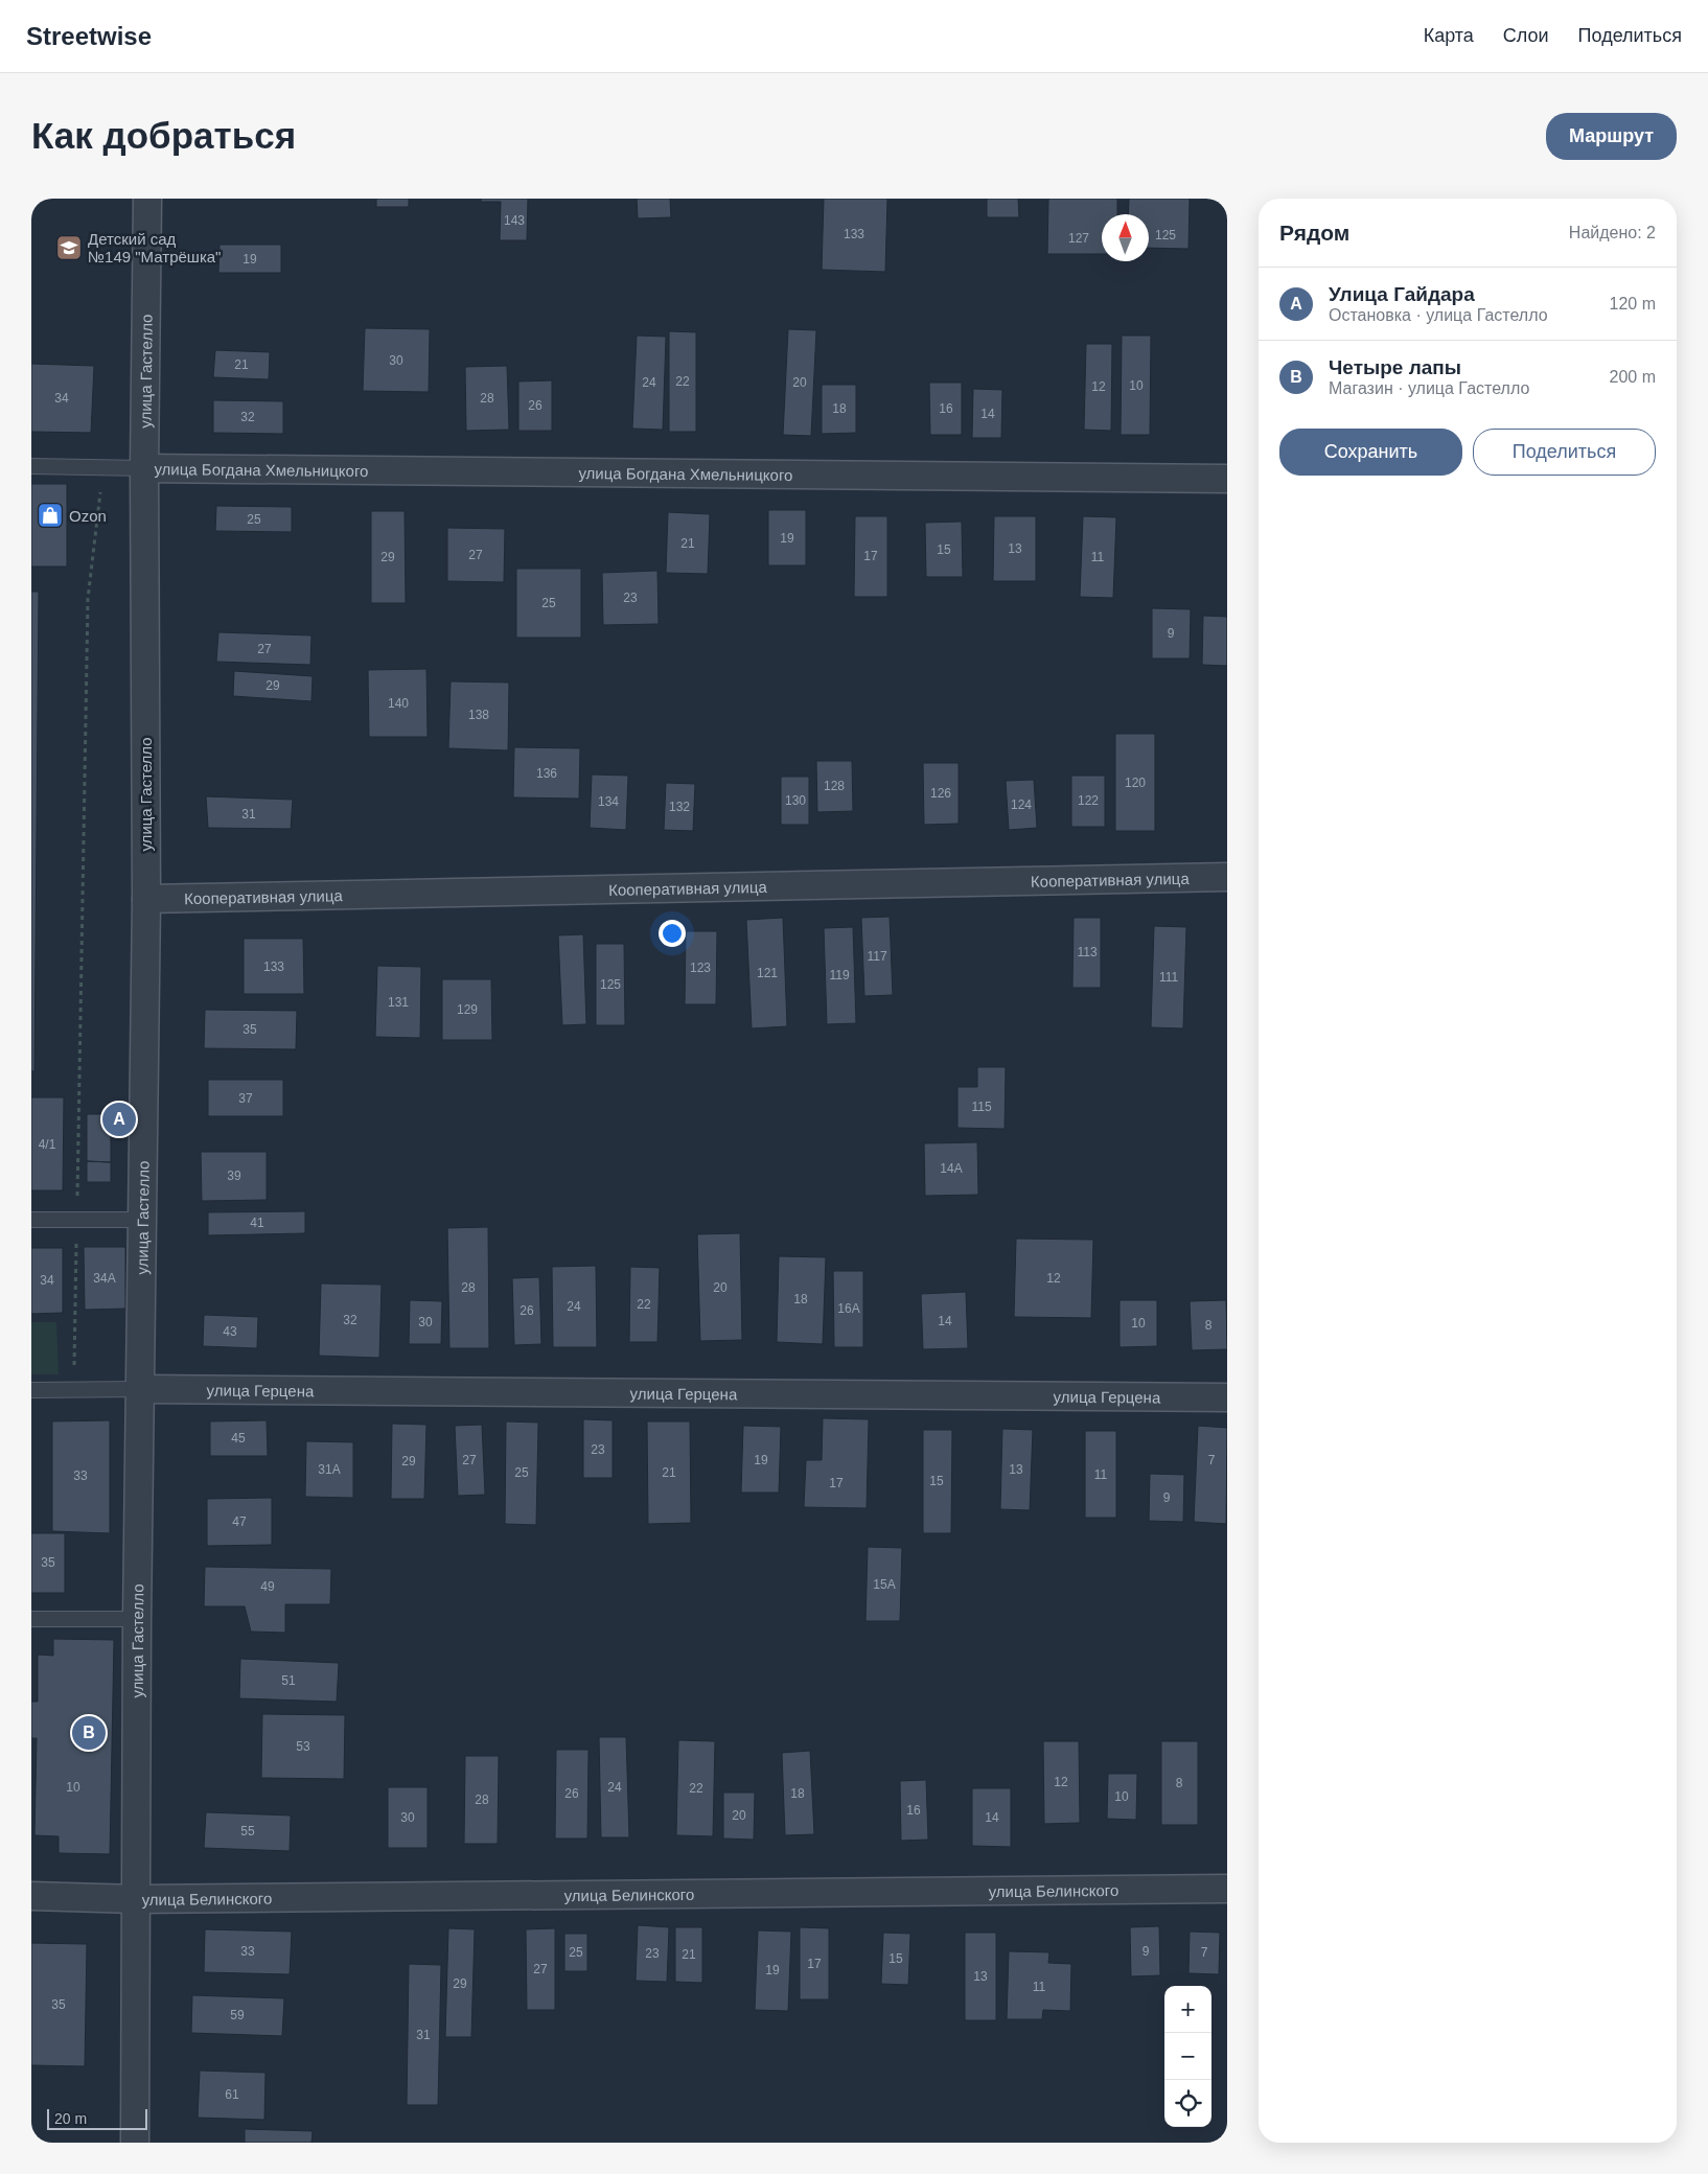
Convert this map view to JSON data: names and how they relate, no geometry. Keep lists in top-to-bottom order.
{
  "streets": {
    "street": [
      "улица Гастелло",
      "улица Богдана Хмельницкого",
      "Кооперативная улица",
      "улица Герцена",
      "улица Белинского"
    ]
  },
  "crossings": [
    ["улица Гастелло", "улица Богдана Хмельницкого"],
    ["улица Гастелло", "Кооперативная улица"],
    ["улица Гастелло", "улица Герцена"],
    ["улица Гастелло", "улица Белинского"]
  ],
  "places": {
    "school or university": ["Детский сад №149 \"Матрёшка\""],
    "shop": ["Ozon"]
  },
  "house_numbers": [
    "143",
    "133",
    "125",
    "127",
    "19",
    "30",
    "21",
    "22",
    "24",
    "20",
    "10",
    "12",
    "34",
    "28",
    "26",
    "18",
    "16",
    "14",
    "32",
    "25",
    "19",
    "21",
    "13",
    "15",
    "27",
    "17",
    "29",
    "11",
    "23",
    "25",
    "9",
    "27",
    "29",
    "140",
    "138",
    "136",
    "120",
    "128",
    "126",
    "130",
    "122",
    "134",
    "124",
    "132",
    "31",
    "113",
    "117",
    "133",
    "123",
    "121",
    "119",
    "111",
    "125",
    "131",
    "129",
    "35",
    "37",
    "115",
    "4/1",
    "14А",
    "39",
    "41",
    "34А",
    "12",
    "34",
    "28",
    "20",
    "18",
    "22",
    "24",
    "16А",
    "26",
    "32",
    "14",
    "30",
    "10",
    "8",
    "43",
    "45",
    "23",
    "27",
    "19",
    "7",
    "29",
    "31А",
    "13",
    "25",
    "21",
    "11",
    "33",
    "15",
    "17",
    "9",
    "47",
    "35",
    "15А",
    "49",
    "51",
    "53",
    "12",
    "8",
    "10",
    "24",
    "22",
    "26",
    "18",
    "10",
    "28",
    "16",
    "20",
    "30",
    "14",
    "55",
    "33",
    "9",
    "25",
    "7",
    "23",
    "21",
    "15",
    "17",
    "27",
    "19",
    "13",
    "29",
    "11",
    "35",
    "59",
    "31",
    "61"
  ],
  "scale_bar": "20 m",
  "north": "top",
  "page": {
    "header": "Streetwise",
    "nav": ["Карта", "Слои", "Поделиться"],
    "buttons": [
      "Маршрут",
      ["Сохранить", "Поделиться"]
    ],
    "title": "Как добраться",
    "heading": ["Рядом", "Найдено: 2"],
    "list": [
      {
        "mark": "A",
        "name": "Улица Гайдара",
        "note": "Остановка · улица Гастелло",
        "value": "120 m"
      },
      {
        "mark": "B",
        "name": "Четыре лапы",
        "note": "Магазин · улица Гастелло",
        "value": "200 m"
      }
    ],
    "pins": ["A", "B"],
    "map_buttons": ["+", "−"],
    "scale": "20 m"
  }
}
